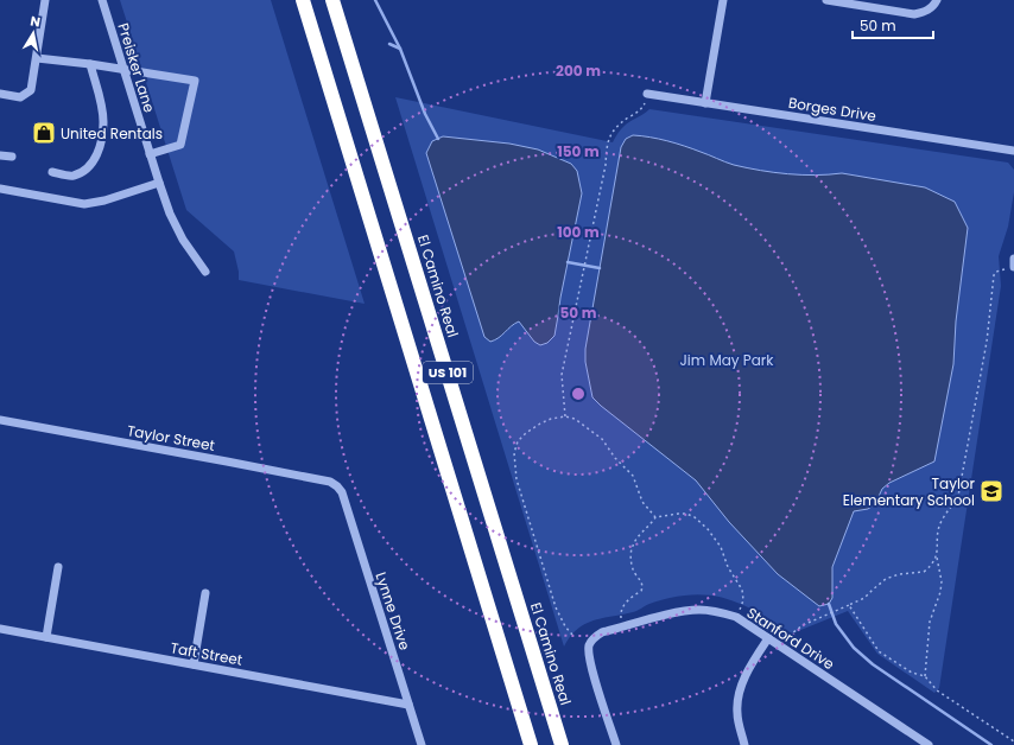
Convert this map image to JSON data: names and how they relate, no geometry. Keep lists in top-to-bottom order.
{
  "streets": {
    "highway": ["El Camino Real", "US 101"],
    "street": [
      "Preisker Lane",
      "Borges Drive",
      "Taylor Street",
      "Lynne Drive",
      "Stanford Drive",
      "Taft Street"
    ]
  },
  "crossings": [
    ["Taylor Street", "Lynne Drive"],
    ["Lynne Drive", "Taft Street"]
  ],
  "parks": ["Jim May Park"],
  "places": {
    "shop": ["United Rentals"],
    "school or university": ["Taylor Elementary School"]
  },
  "scale_bar": "50 m",
  "north": "top",
  "rings": [
    "200 m",
    "150 m",
    "100 m",
    "50 m"
  ]
}
